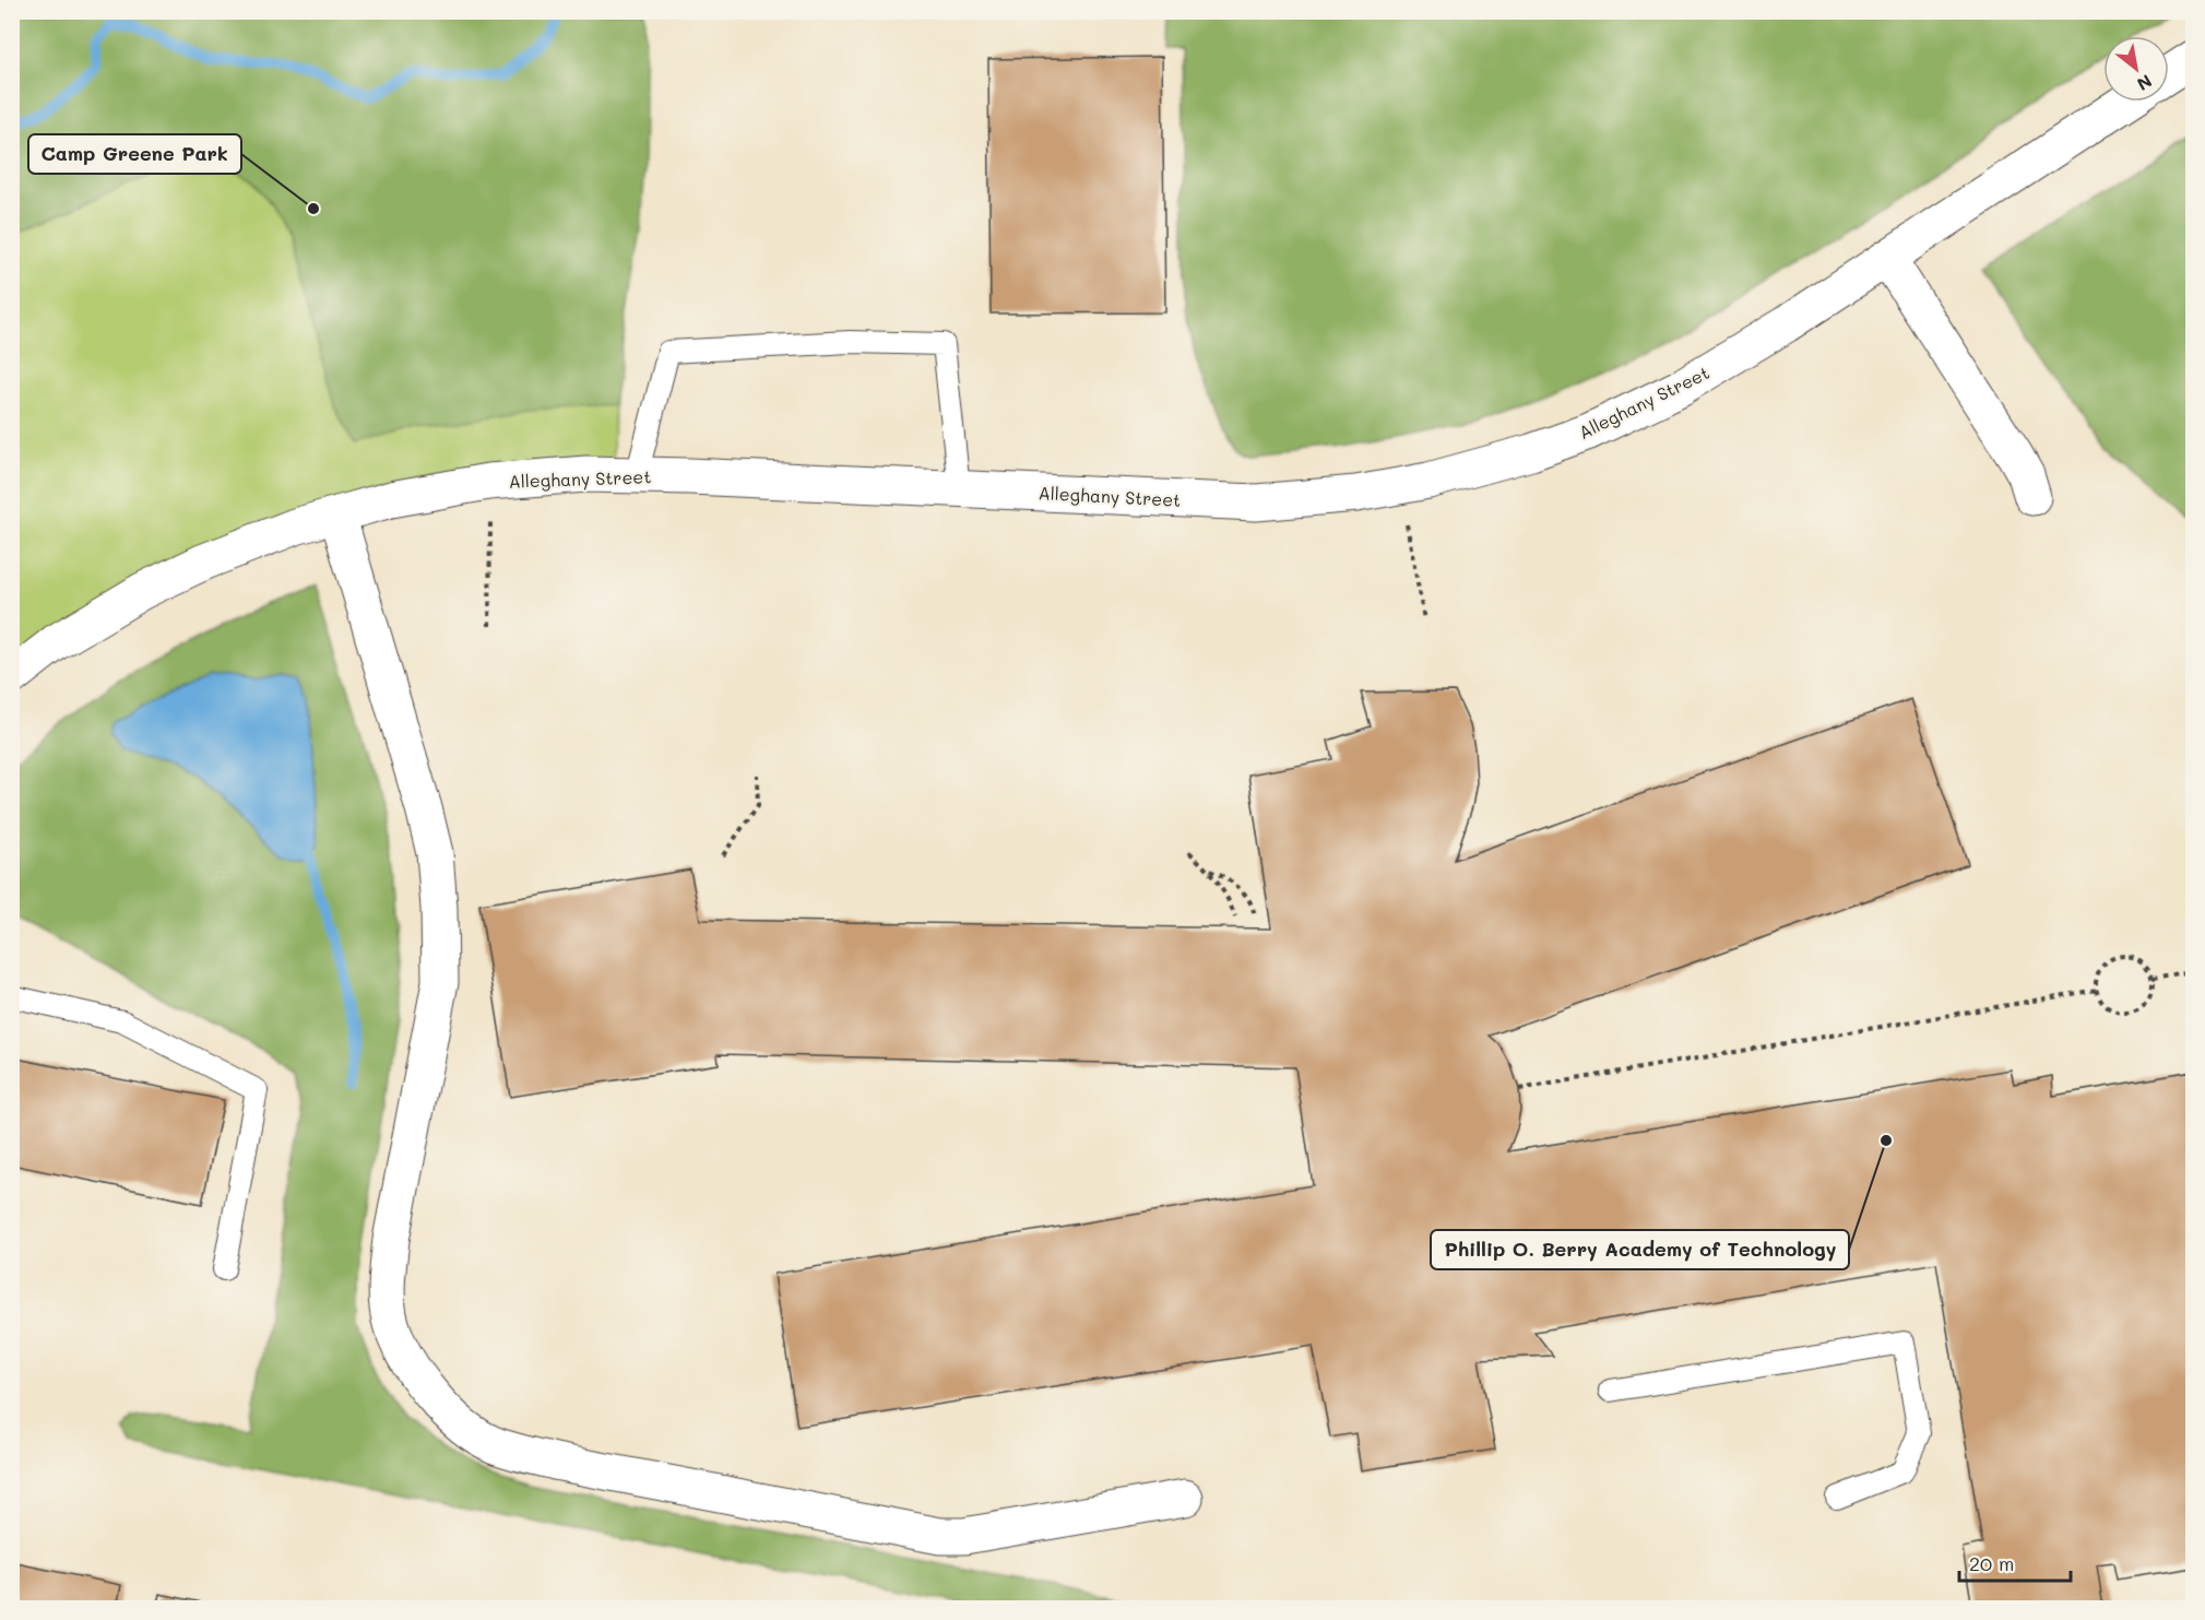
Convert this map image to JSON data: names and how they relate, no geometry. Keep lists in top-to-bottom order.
{
  "streets": {
    "street": ["Alleghany Street"]
  },
  "places": ["Camp Greene Park", "Phillip O. Berry Academy of Technology"],
  "scale_bar": "20 m",
  "north": "bottom right"
}
